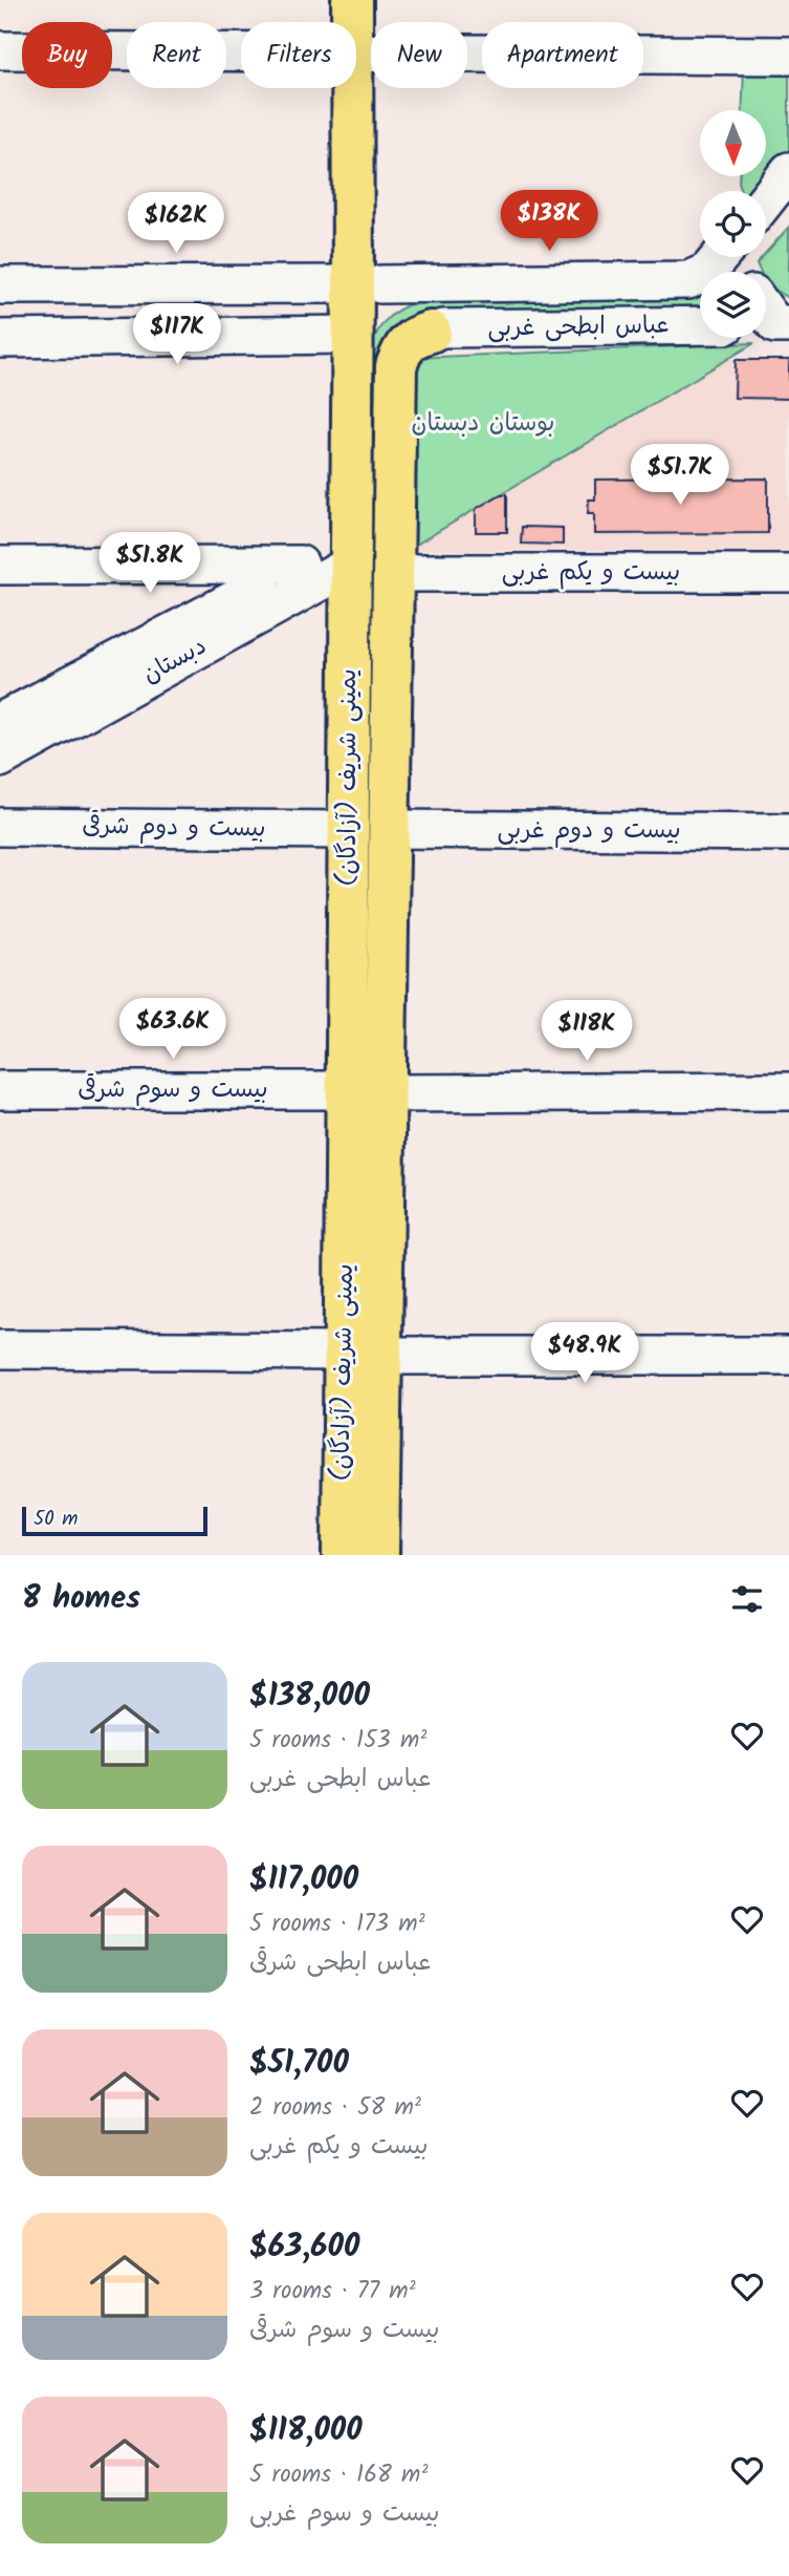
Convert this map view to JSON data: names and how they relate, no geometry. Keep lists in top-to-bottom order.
{
  "streets": {
    "main road": ["یمینی شریف (آزادگان)"],
    "street": [
      "عباس ابطحی غربی",
      "بیست و یکم غربی",
      "دبستان",
      "بیست و دوم شرقی",
      "بیست و دوم غربی",
      "بیست و سوم شرقی"
    ]
  },
  "crossings": [
    ["عباس ابطحی غربی", "یمینی شریف (آزادگان)"],
    ["بیست و یکم غربی", "یمینی شریف (آزادگان)"],
    ["دبستان", "یمینی شریف (آزادگان)"],
    ["یمینی شریف (آزادگان)", "بیست و دوم شرقی"],
    ["یمینی شریف (آزادگان)", "بیست و دوم غربی"],
    ["یمینی شریف (آزادگان)", "بیست و سوم شرقی"]
  ],
  "parks": ["بوستان دبستان"],
  "scale_bar": "50 m",
  "north": "bottom",
  "page": {
    "chip": [
      "Buy",
      "Rent",
      "Filters",
      "New",
      "Apartment"
    ],
    "price": [
      "$138K",
      "$162K",
      "$117K",
      "$51.7K",
      "$51.8K",
      "$63.6K",
      "$118K",
      "$48.9K"
    ],
    "scale": "50 m",
    "heading": "8 homes",
    "list": [
      {
        "name": "$138,000",
        "note": "5 rooms · 153 m² · عباس ابطحی غربی"
      },
      {
        "name": "$117,000",
        "note": "5 rooms · 173 m² · عباس ابطحی شرقی"
      },
      {
        "name": "$51,700",
        "note": "2 rooms · 58 m² · بیست و یکم غربی"
      },
      {
        "name": "$63,600",
        "note": "3 rooms · 77 m² · بیست و سوم شرقی"
      },
      {
        "name": "$118,000",
        "note": "5 rooms · 168 m² · بیست و سوم غربی"
      }
    ]
  }
}
